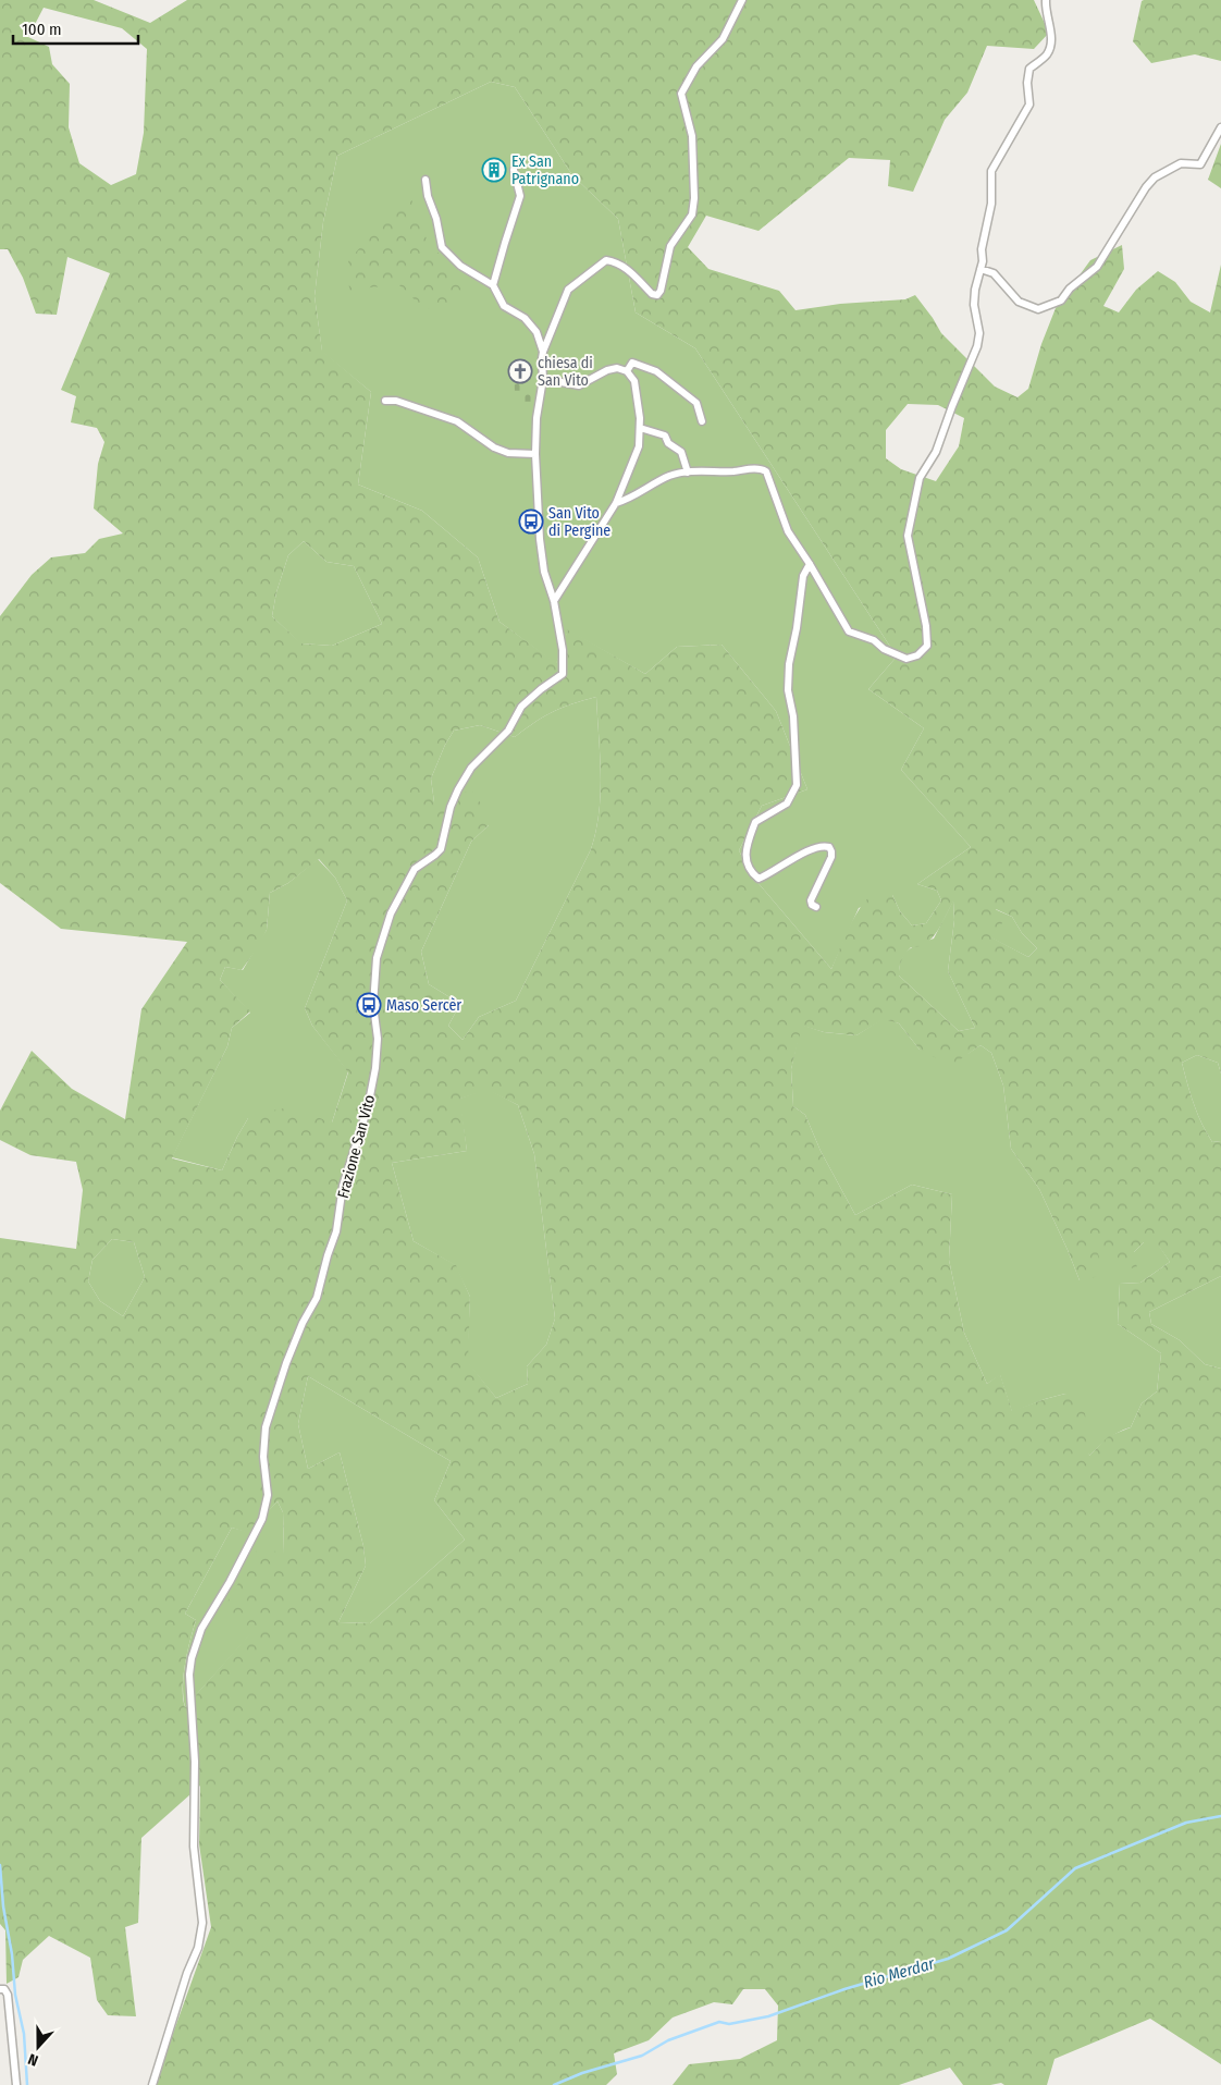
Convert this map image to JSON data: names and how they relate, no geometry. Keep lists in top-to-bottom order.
{
  "streets": {
    "street": ["Frazione San Vito"]
  },
  "water": ["Rio Merdar"],
  "places": {
    "building": ["Ex San Patrignano"],
    "church": ["chiesa di San Vito"],
    "bus stop": ["San Vito di Pergine", "Maso Sercèr"]
  },
  "scale_bar": "100 m",
  "north": "bottom"
}
